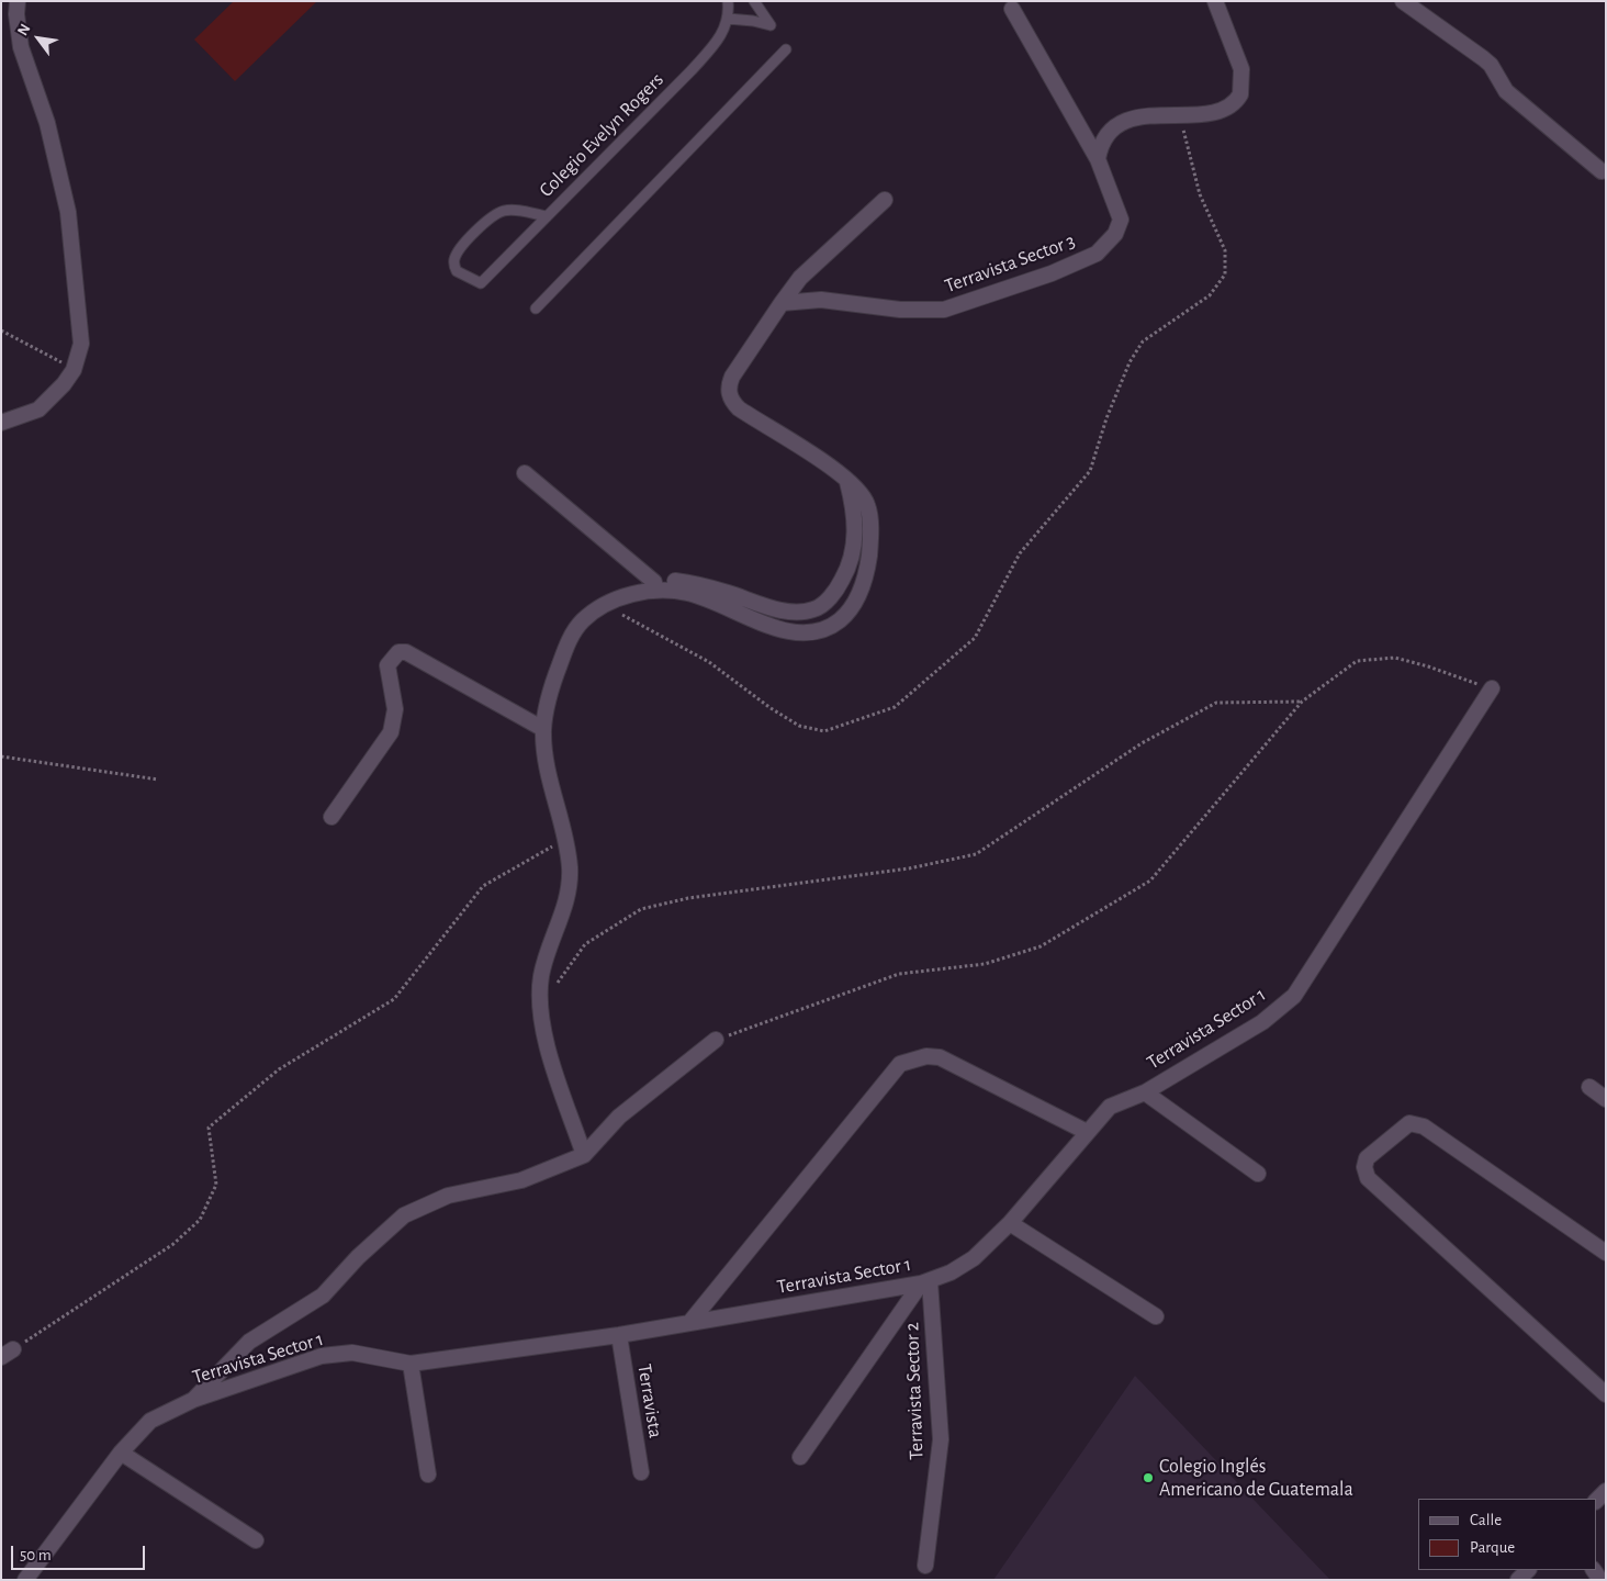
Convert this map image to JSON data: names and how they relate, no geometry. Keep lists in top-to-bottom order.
{
  "streets": {
    "street": [
      "Terravista Sector 3",
      "Terravista Sector 1",
      "Terravista Sector 2",
      "Terravista"
    ],
    "lane": ["Colegio Evelyn Rogers"]
  },
  "crossings": [
    ["Terravista Sector 1", "Terravista Sector 2"],
    ["Terravista Sector 1", "Terravista"]
  ],
  "places": ["Colegio Inglés Americano de Guatemala"],
  "legend": ["Calle", "Parque"],
  "scale_bar": "50 m",
  "north": "top left"
}
